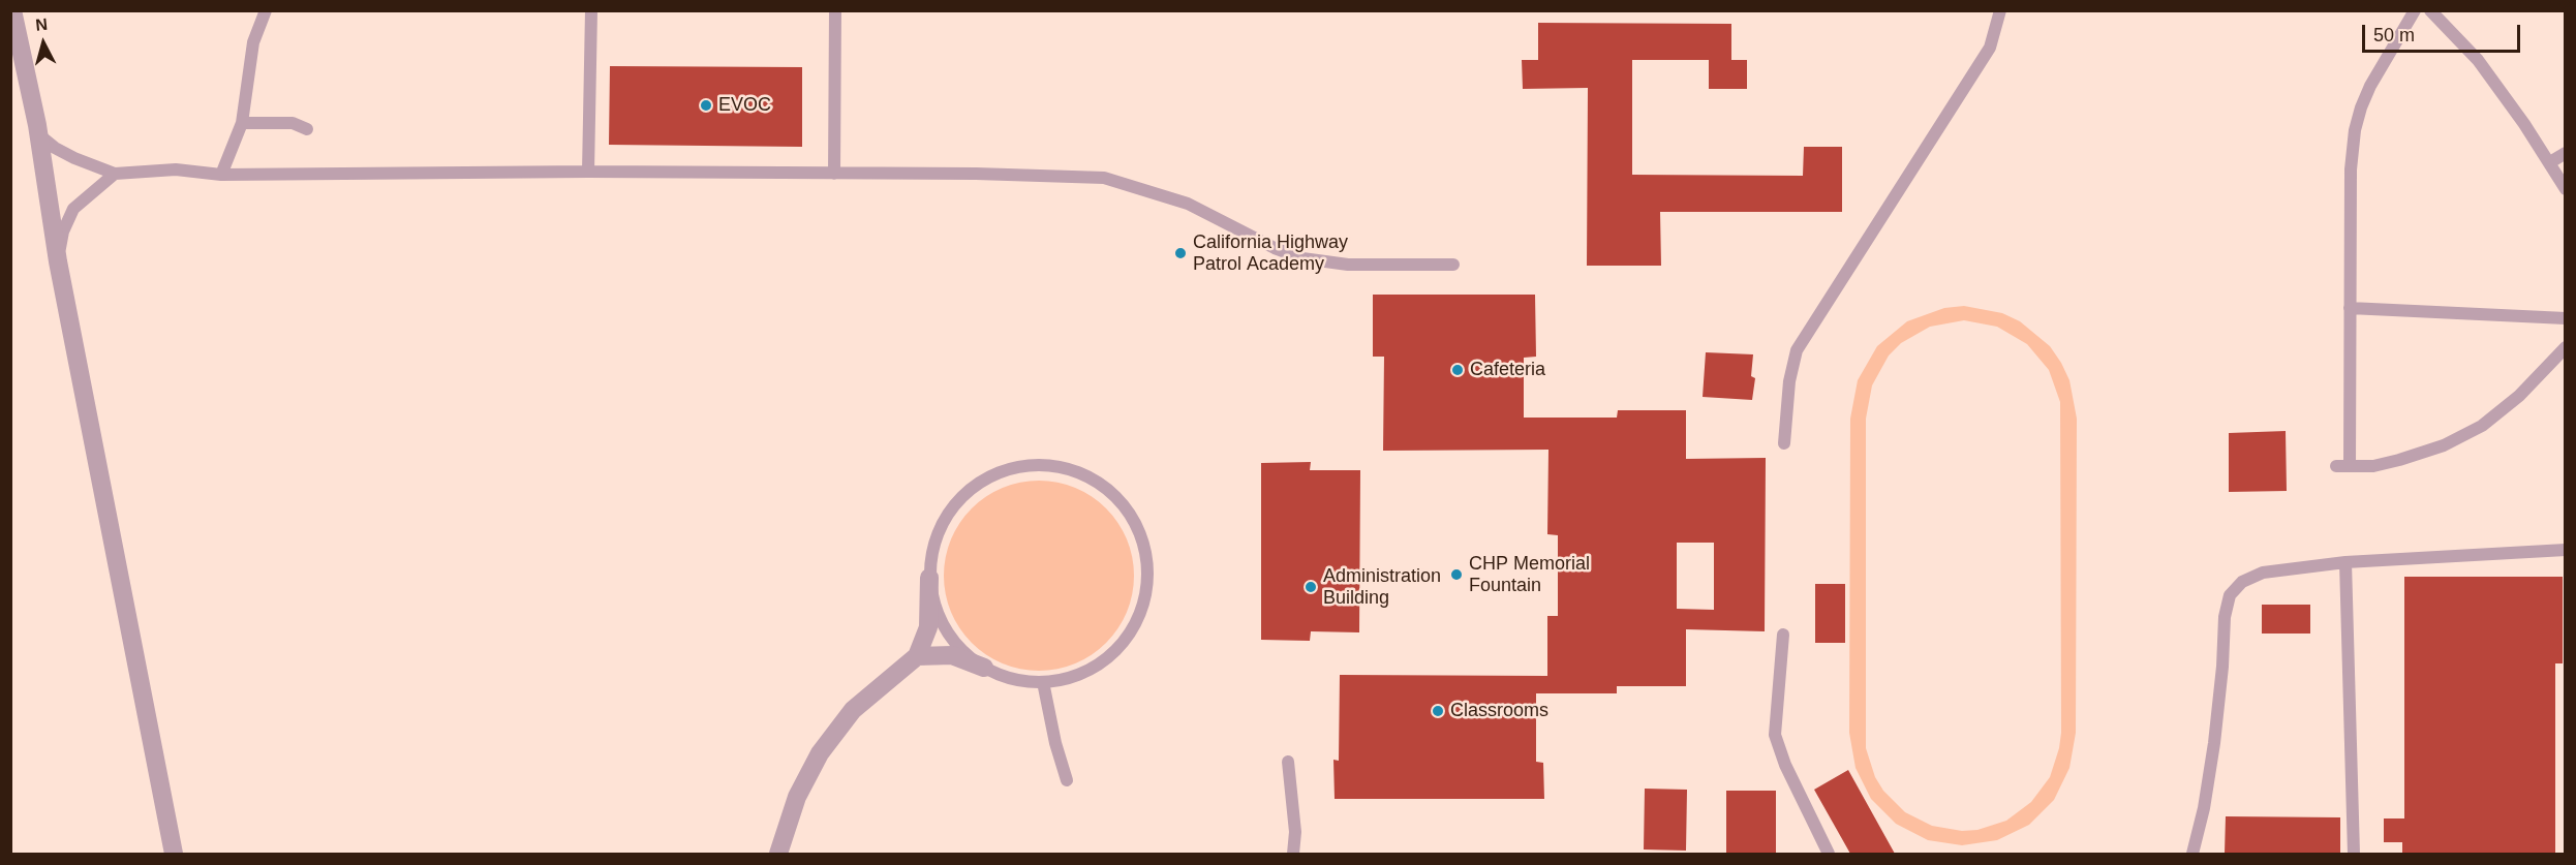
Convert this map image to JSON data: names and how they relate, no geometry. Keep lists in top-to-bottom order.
{
  "places": [
    "EVOC",
    "California Highway Patrol Academy",
    "Cafeteria",
    "CHP Memorial Fountain",
    "Administration Building",
    "Classrooms"
  ],
  "scale_bar": "50 m",
  "north": "top"
}
